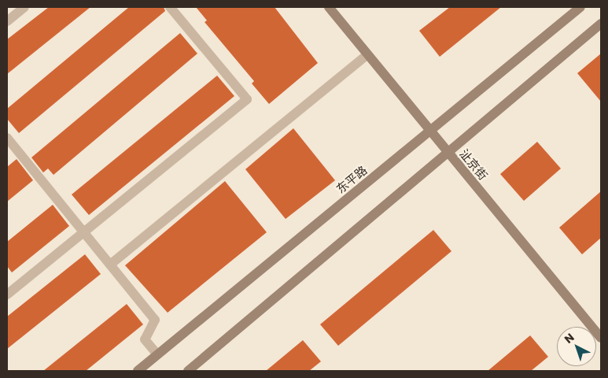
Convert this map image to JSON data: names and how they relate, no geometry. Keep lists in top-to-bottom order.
{
  "streets": {
    "main road": ["沚京街", "东平路"]
  },
  "crossings": [
    ["沚京街", "东平路"]
  ],
  "north": "top left"
}
